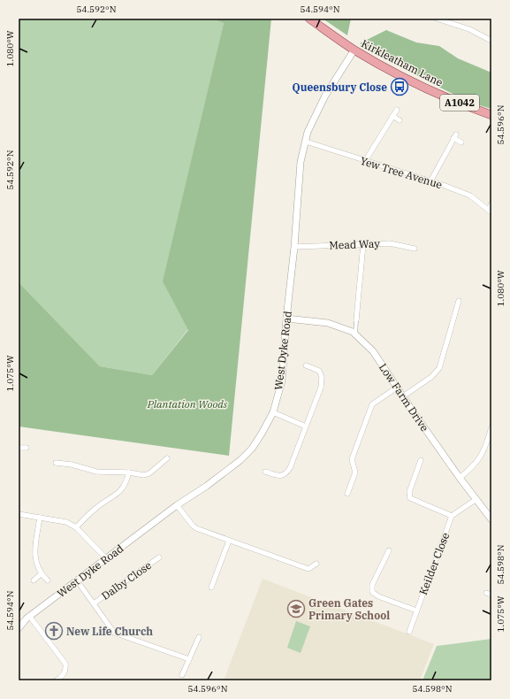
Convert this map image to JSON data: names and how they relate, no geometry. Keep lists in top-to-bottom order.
{
  "streets": {
    "main road": ["Kirkleatham Lane", "A1042"],
    "street": [
      "Yew Tree Avenue",
      "Mead Way",
      "West Dyke Road",
      "Low Farm Drive",
      "Keilder Close",
      "Dalby Close"
    ]
  },
  "crossings": [
    ["Kirkleatham Lane", "West Dyke Road"],
    ["Yew Tree Avenue", "West Dyke Road"],
    ["Mead Way", "West Dyke Road"],
    ["West Dyke Road", "Low Farm Drive"],
    ["West Dyke Road", "Dalby Close"]
  ],
  "parks": ["Plantation Woods"],
  "places": {
    "bus stop": ["Queensbury Close"],
    "school or university": ["Green Gates Primary School"],
    "church": ["New Life Church"]
  },
  "coordinates": [
    "54.592°N",
    "54.594°N",
    "1.080°W",
    "54.596°N",
    "1.075°W",
    "54.598°N"
  ]
}
